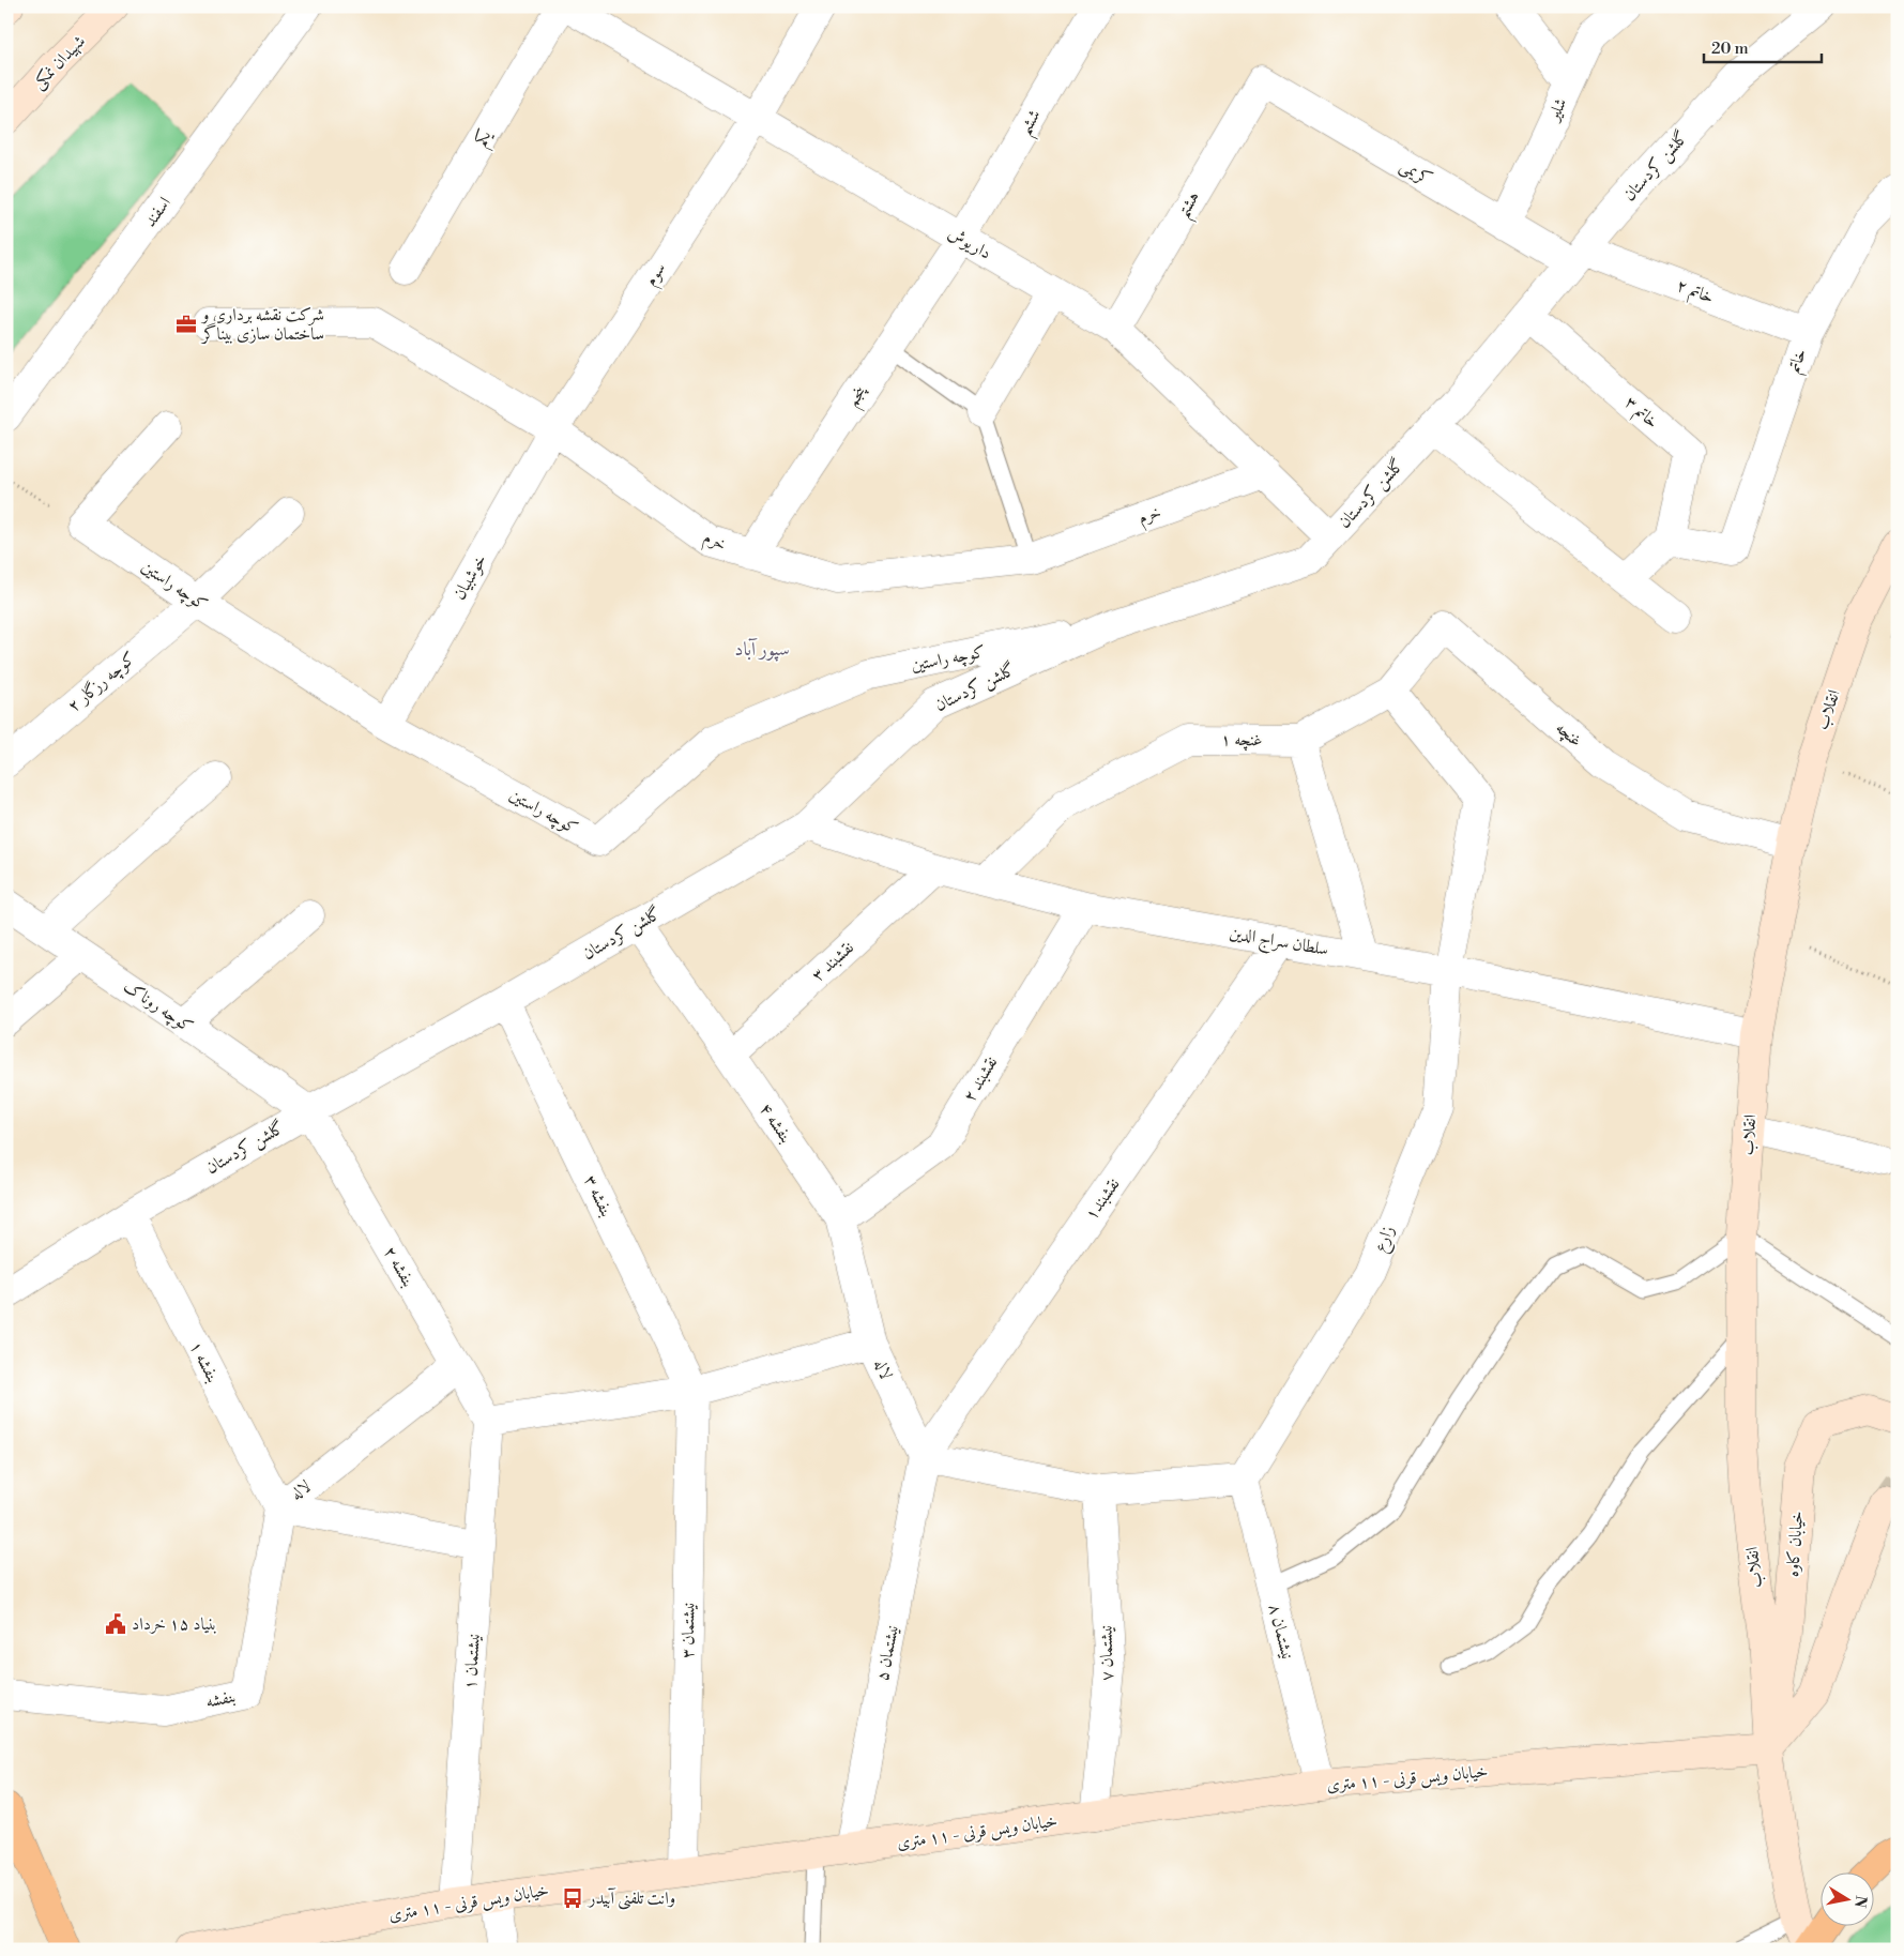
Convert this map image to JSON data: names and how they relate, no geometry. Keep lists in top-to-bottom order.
{
  "streets": {
    "street": [
      "شهیدان نمکی",
      "شلیر",
      "ششم",
      "یکم",
      "گلشن کردستان",
      "کریمی",
      "هشتم",
      "اسفند",
      "داریوش",
      "سوم",
      "خاتم ۲",
      "خاتم",
      "پنجم",
      "خاتم ۳",
      "خرم",
      "خوشبیان",
      "کوچه راستین",
      "کوچه رزگار ۲",
      "انقلاب",
      "غنچه",
      "غنچه ۱",
      "سلطان سراج الدین",
      "نقشبند ۳",
      "کوچه روناک",
      "نقشبند ۲",
      "بنفشه ۴",
      "بنفشه ۳",
      "نقشبند۱",
      "زارع",
      "بنفشه ۲",
      "بنفشه ۱",
      "لاله",
      "خیابان کاوه",
      "نیشتمان ۳",
      "نیشتمان ۸",
      "نیشتمان ۵",
      "نیشتمان ۷",
      "نیشتمان ۱",
      "بنفشه",
      "خیابان ویس قرنی - ۱۱ متری"
    ]
  },
  "crossings": [
    ["شلیر", "کریمی"],
    ["ششم", "داریوش"],
    ["ششم", "پنجم"],
    ["گلشن کردستان", "کریمی"],
    ["گلشن کردستان", "داریوش"],
    ["گلشن کردستان", "خاتم ۲"],
    ["گلشن کردستان", "خاتم ۳"],
    ["گلشن کردستان", "کوچه راستین"],
    ["گلشن کردستان", "سلطان سراج الدین"],
    ["گلشن کردستان", "کوچه روناک"],
    ["گلشن کردستان", "بنفشه ۴"],
    ["گلشن کردستان", "بنفشه ۳"],
    ["گلشن کردستان", "بنفشه ۲"],
    ["گلشن کردستان", "بنفشه ۱"],
    ["کریمی", "هشتم"],
    ["کریمی", "خاتم ۲"],
    ["هشتم", "داریوش"],
    ["داریوش", "سوم"],
    ["داریوش", "پنجم"],
    ["داریوش", "خرم"],
    ["سوم", "خرم"],
    ["سوم", "خوشبیان"],
    ["خاتم ۲", "خاتم"],
    ["خاتم", "خاتم ۳"],
    ["پنجم", "خرم"],
    ["خرم", "خوشبیان"],
    ["خوشبیان", "کوچه راستین"],
    ["کوچه راستین", "کوچه رزگار ۲"],
    ["انقلاب", "غنچه"],
    ["انقلاب", "سلطان سراج الدین"],
    ["انقلاب", "خیابان کاوه"],
    ["انقلاب", "خیابان ویس قرنی - ۱۱ متری"],
    ["غنچه", "غنچه ۱"],
    ["غنچه", "زارع"],
    ["غنچه ۱", "سلطان سراج الدین"],
    ["غنچه ۱", "زارع"],
    ["سلطان سراج الدین", "نقشبند ۳"],
    ["سلطان سراج الدین", "نقشبند ۲"],
    ["سلطان سراج الدین", "نقشبند۱"],
    ["سلطان سراج الدین", "زارع"],
    ["نقشبند ۳", "بنفشه ۴"],
    ["کوچه روناک", "بنفشه ۲"],
    ["نقشبند ۲", "بنفشه ۴"],
    ["بنفشه ۴", "لاله"],
    ["بنفشه ۳", "لاله"],
    ["بنفشه ۳", "نیشتمان ۳"],
    ["نقشبند۱", "لاله"],
    ["نقشبند۱", "نیشتمان ۵"],
    ["زارع", "نیشتمان ۸"],
    ["بنفشه ۲", "لاله"],
    ["بنفشه ۲", "نیشتمان ۱"],
    ["بنفشه ۱", "لاله"],
    ["بنفشه ۱", "بنفشه"],
    ["لاله", "نیشتمان ۳"],
    ["لاله", "نیشتمان ۵"],
    ["لاله", "نیشتمان ۱"],
    ["لاله", "بنفشه"],
    ["خیابان کاوه", "خیابان ویس قرنی - ۱۱ متری"],
    ["نیشتمان ۳", "خیابان ویس قرنی - ۱۱ متری"],
    ["نیشتمان ۸", "خیابان ویس قرنی - ۱۱ متری"],
    ["نیشتمان ۵", "خیابان ویس قرنی - ۱۱ متری"],
    ["نیشتمان ۷", "خیابان ویس قرنی - ۱۱ متری"],
    ["نیشتمان ۱", "خیابان ویس قرنی - ۱۱ متری"]
  ],
  "districts": ["سپور آباد"],
  "places": {
    "office": ["شرکت نقشه برداری و ساختمان سازی بیناگر"],
    "public building": ["بنیاد ۱۵ خرداد"],
    "bus stop": ["وانت تلفنی آبیدر"]
  },
  "scale_bar": "20 m",
  "north": "right"
}
